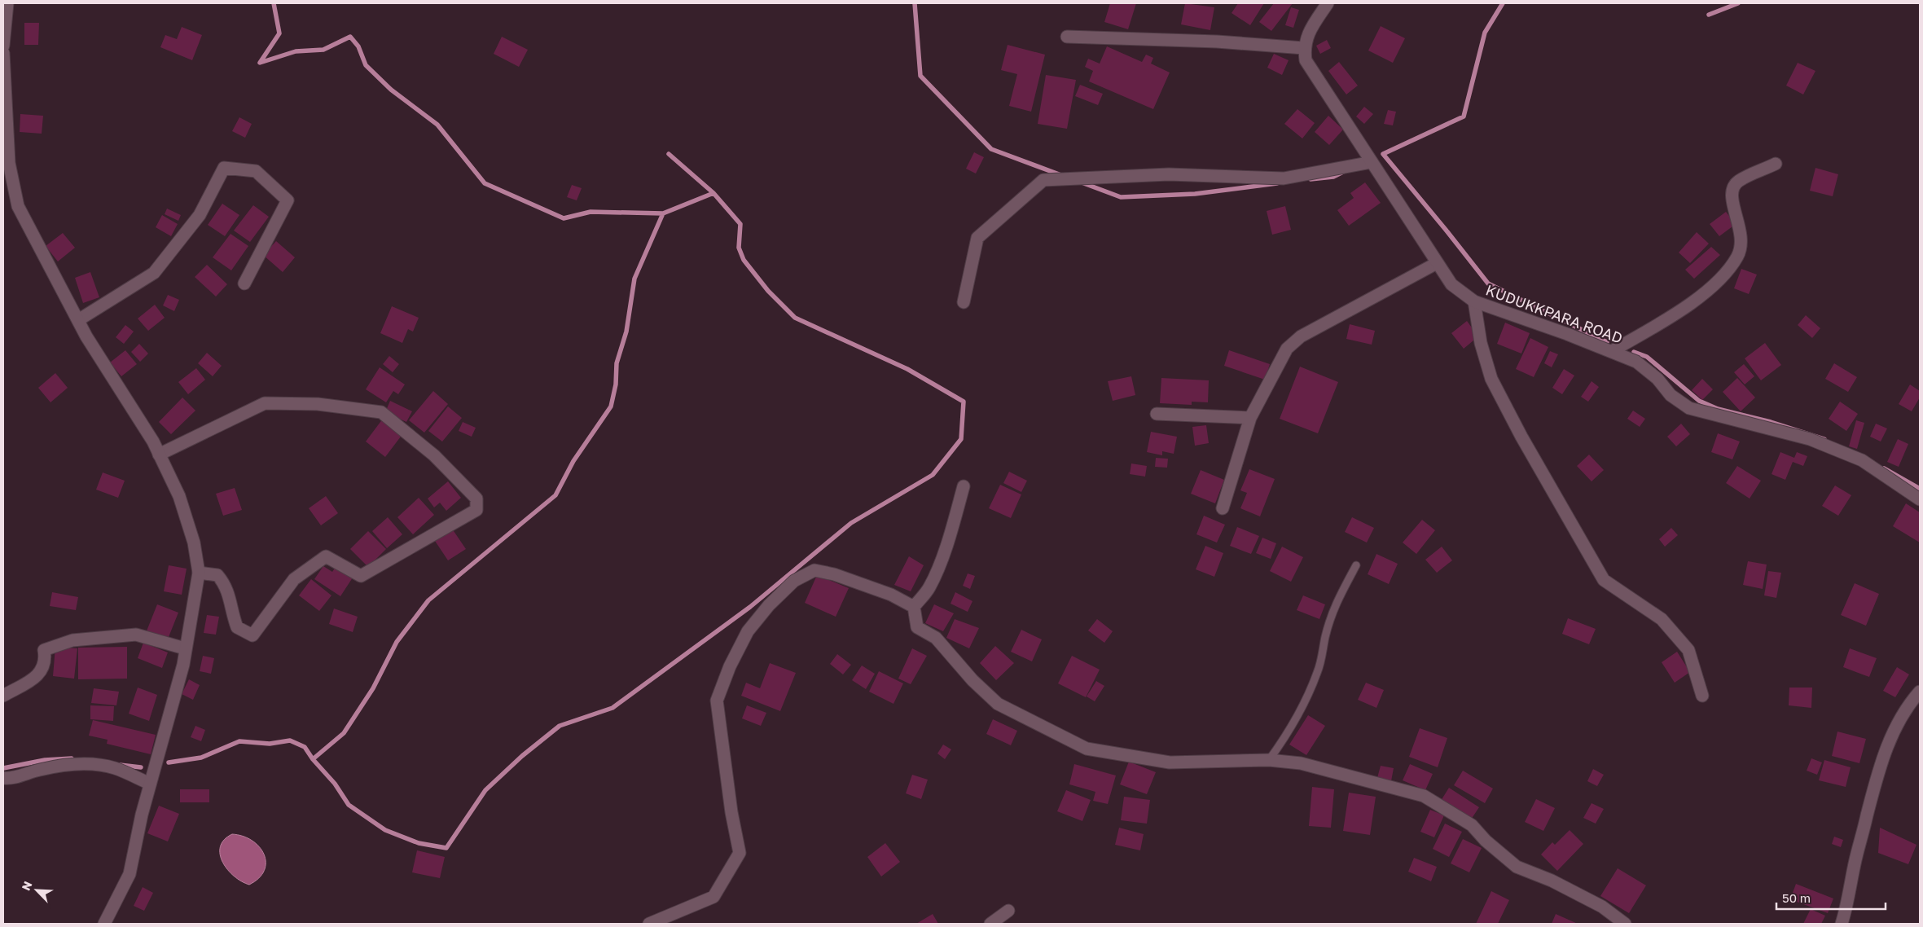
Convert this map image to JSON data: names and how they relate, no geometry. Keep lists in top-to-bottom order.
{
  "streets": {
    "street": ["KUDUKKPARA ROAD"]
  },
  "scale_bar": "50 m",
  "north": "top left"
}
